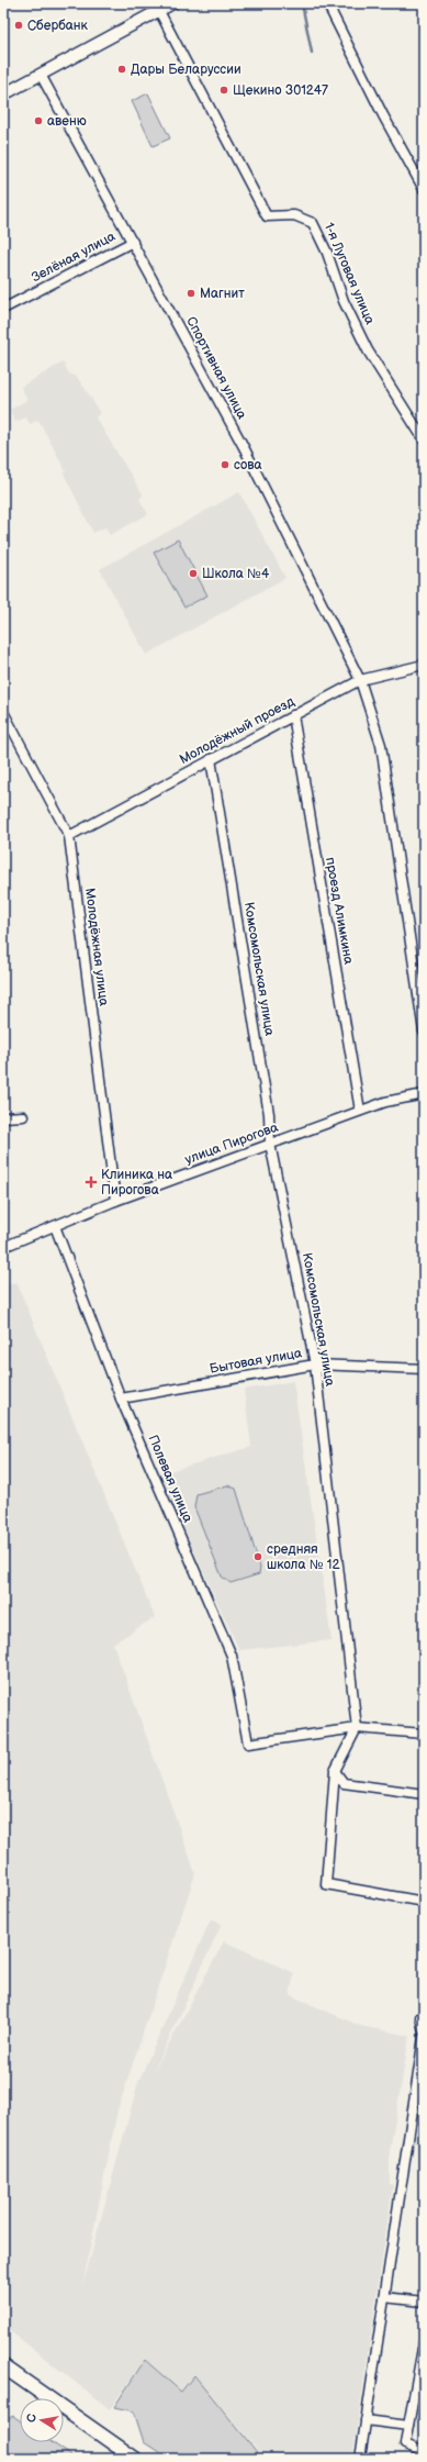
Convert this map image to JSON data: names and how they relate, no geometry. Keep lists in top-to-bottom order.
{
  "streets": {
    "street": [
      "Зелёная улица",
      "1-я Луговая улица",
      "Спортивная улица",
      "Молодёжный проезд",
      "проезд Алимкина",
      "Молодёжная улица",
      "Комсомольская улица",
      "улица Пирогова",
      "Бытовая улица",
      "Полевая улица"
    ]
  },
  "crossings": [
    ["Зелёная улица", "Спортивная улица"],
    ["Спортивная улица", "Молодёжный проезд"],
    ["Молодёжный проезд", "проезд Алимкина"],
    ["Молодёжный проезд", "Молодёжная улица"],
    ["Молодёжный проезд", "Комсомольская улица"],
    ["проезд Алимкина", "улица Пирогова"],
    ["Молодёжная улица", "улица Пирогова"],
    ["Комсомольская улица", "улица Пирогова"],
    ["Комсомольская улица", "Бытовая улица"],
    ["Комсомольская улица", "Полевая улица"],
    ["улица Пирогова", "Полевая улица"],
    ["Бытовая улица", "Полевая улица"]
  ],
  "places": {
    "other": [
      "Сбербанк",
      "Дары Беларуссии",
      "Щекино 301247",
      "авеню",
      "Магнит",
      "сова",
      "Школа №4",
      "средняя школа № 12"
    ],
    "health": ["Клиника на Пирогова"]
  },
  "north": "left"
}
